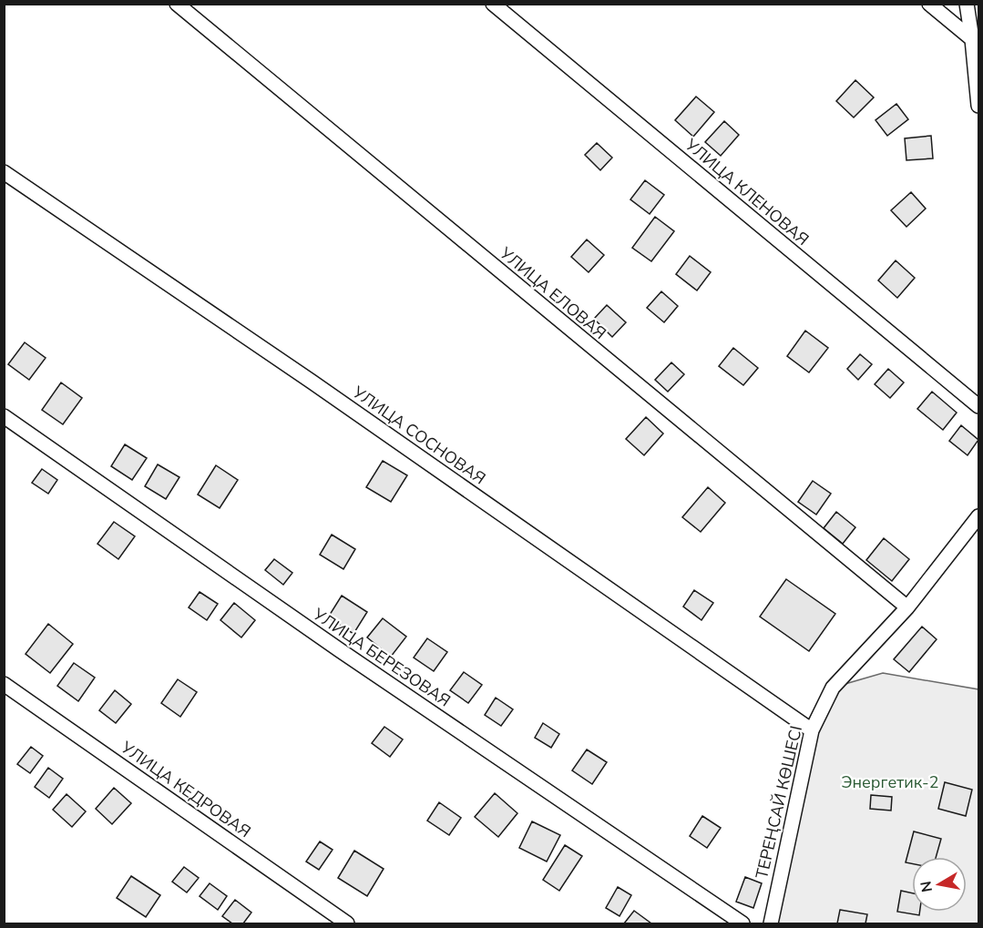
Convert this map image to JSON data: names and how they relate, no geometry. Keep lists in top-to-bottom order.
{
  "streets": {
    "street": [
      "УЛИЦА КЛЕНОВАЯ",
      "УЛИЦА ЕЛОВАЯ",
      "УЛИЦА СОСНОВАЯ",
      "УЛИЦА БЕРЕЗОВАЯ",
      "УЛИЦА КЕДРОВАЯ",
      "ТЕРЕҢСАЙ КӨШЕСІ"
    ]
  },
  "crossings": [
    ["УЛИЦА ЕЛОВАЯ", "ТЕРЕҢСАЙ КӨШЕСІ"],
    ["УЛИЦА СОСНОВАЯ", "ТЕРЕҢСАЙ КӨШЕСІ"]
  ],
  "parks": ["Энергетик-2"],
  "north": "left"
}
